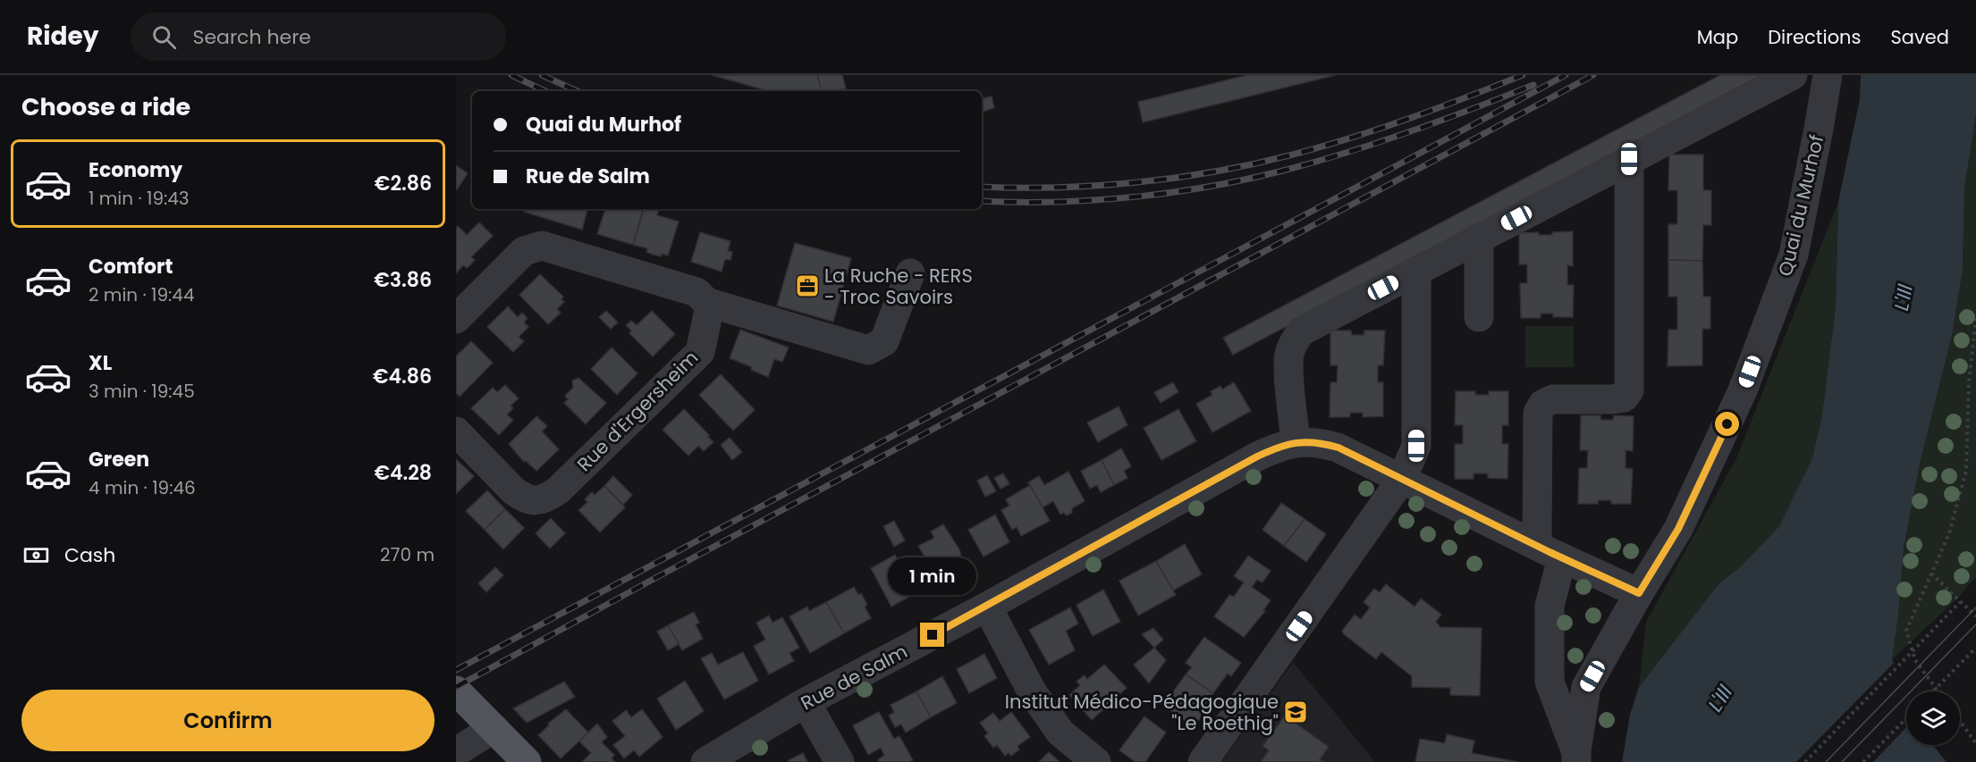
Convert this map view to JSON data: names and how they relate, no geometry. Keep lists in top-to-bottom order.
{
  "streets": {
    "street": ["Quai du Murhof", "Rue d'Ergersheim", "Rue de Salm"]
  },
  "crossings": [
    ["Quai du Murhof", "Rue de Salm"]
  ],
  "water": ["L'Ill"],
  "places": {
    "office": ["La Ruche - RERS - Troc Savoirs"],
    "school or university": ["Institut Médico-Pédagogique \"Le Roethig\""]
  },
  "page": {
    "header": "Ridey",
    "search": "Search here",
    "nav": ["Map", "Directions", "Saved"],
    "heading": "Choose a ride",
    "banner": ["Quai du Murhof", "Rue de Salm"],
    "list": [
      {
        "name": "Economy",
        "note": "1 min · 19:43",
        "value": "€2.86"
      },
      {
        "name": "Comfort",
        "note": "2 min · 19:44",
        "value": "€3.86"
      },
      {
        "name": "XL",
        "note": "3 min · 19:45",
        "value": "€4.86"
      },
      {
        "name": "Green",
        "note": "4 min · 19:46",
        "value": "€4.28"
      }
    ],
    "pay": ["Cash", "270 m"],
    "bubble": "1 min",
    "buttons": "Confirm"
  }
}
